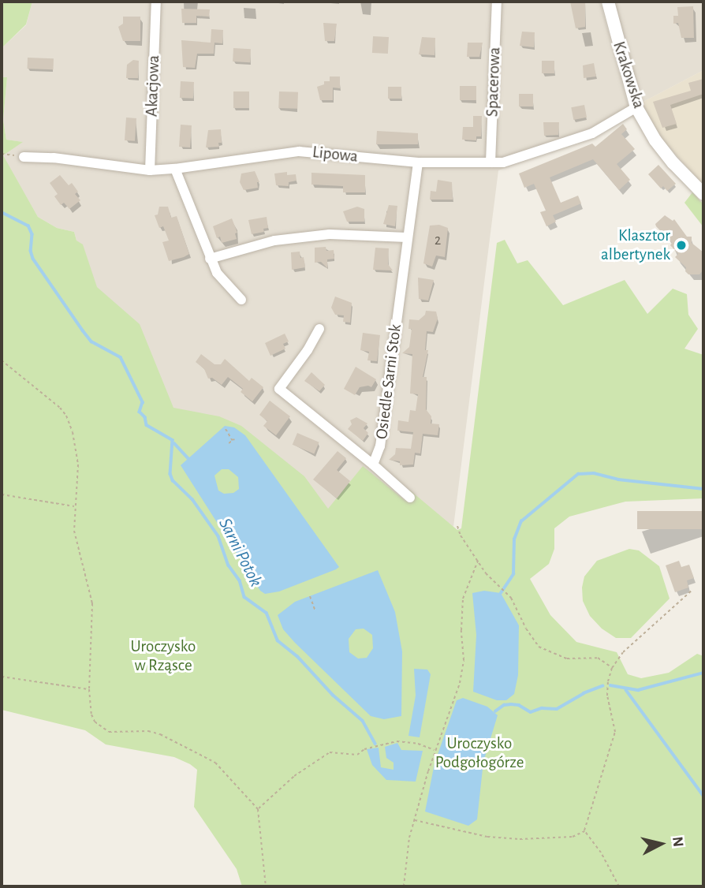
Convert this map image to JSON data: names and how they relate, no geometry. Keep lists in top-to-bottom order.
{
  "streets": {
    "street": [
      "Krakowska",
      "Spacerowa",
      "Akacjowa",
      "Lipowa",
      "Osiedle Sarni Stok"
    ]
  },
  "crossings": [
    ["Krakowska", "Lipowa"],
    ["Spacerowa", "Lipowa"],
    ["Akacjowa", "Lipowa"],
    ["Lipowa", "Osiedle Sarni Stok"]
  ],
  "water": ["Sarni Potok"],
  "parks": ["Uroczysko w Rząsce", "Uroczysko Podgołogórze"],
  "places": ["Klasztor albertynek"],
  "house_numbers": ["2"],
  "north": "right"
}
